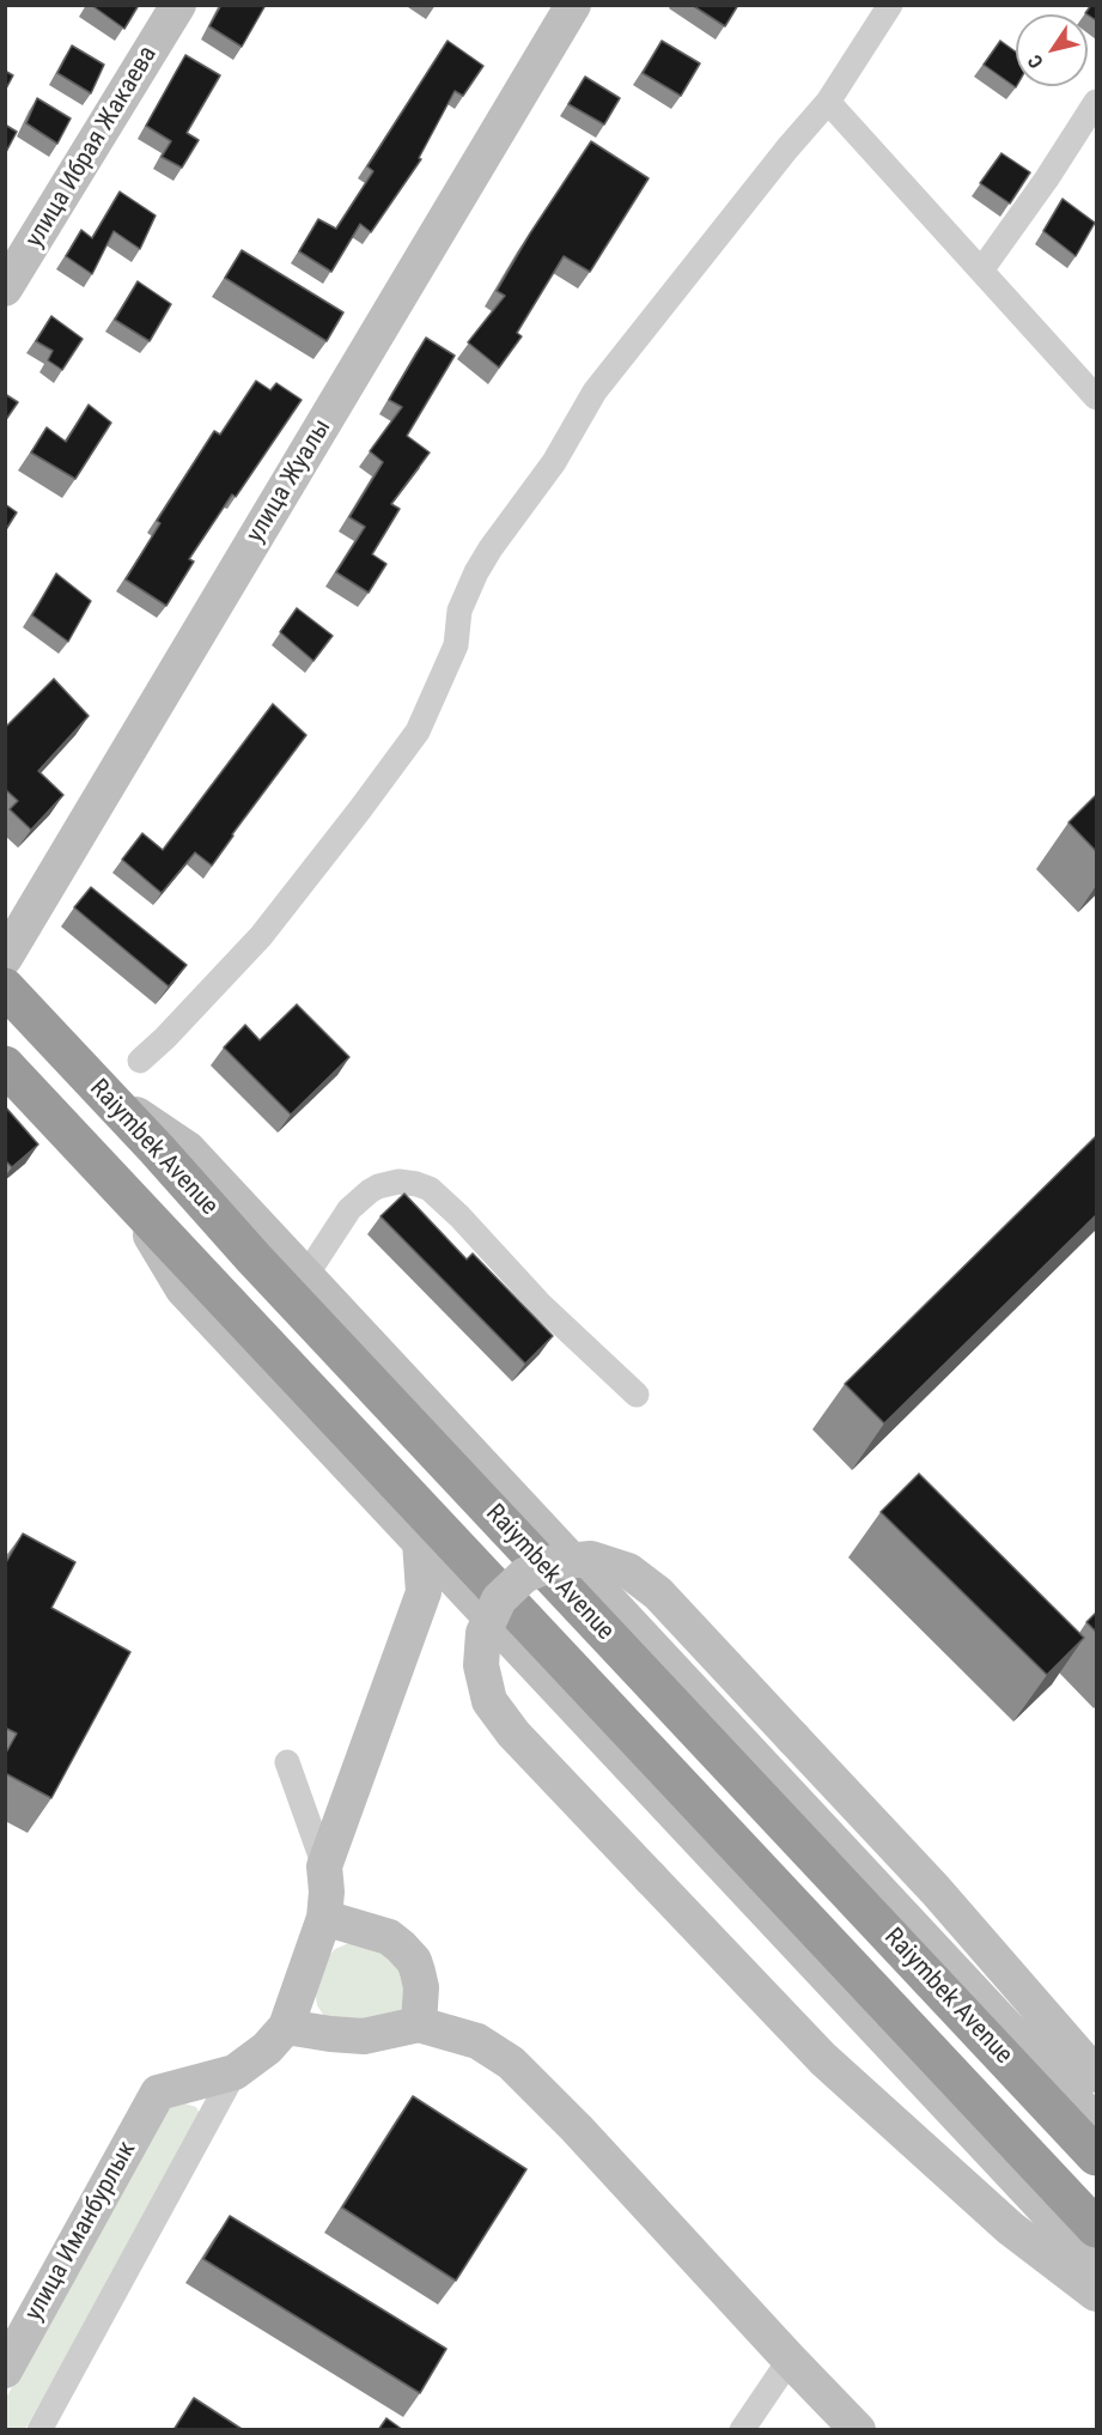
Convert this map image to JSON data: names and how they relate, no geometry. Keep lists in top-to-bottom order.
{
  "streets": {
    "highway": ["Raiymbek Avenue"],
    "main road": ["улица Ибрая Жакаева", "улица Жуалы", "улица Иманбурлык"]
  },
  "north": "bottom left"
}
